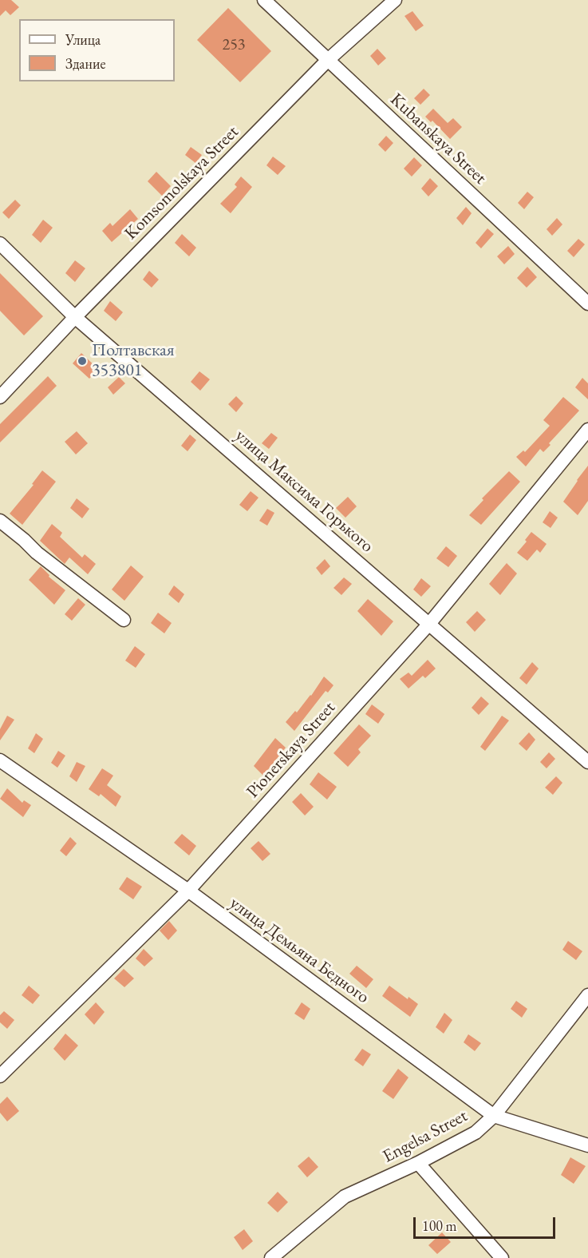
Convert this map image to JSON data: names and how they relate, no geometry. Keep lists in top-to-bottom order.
{
  "streets": {
    "street": [
      "Kubanskaya Street",
      "Komsomolskaya Street",
      "улица Максима Горького",
      "Pionerskaya Street",
      "улица Демьяна Бедного",
      "Engelsa Street"
    ]
  },
  "crossings": [
    ["Kubanskaya Street", "Komsomolskaya Street"],
    ["Komsomolskaya Street", "улица Максима Горького"],
    ["улица Максима Горького", "Pionerskaya Street"],
    ["Pionerskaya Street", "улица Демьяна Бедного"],
    ["улица Демьяна Бедного", "Engelsa Street"]
  ],
  "places": ["Полтавская 353801"],
  "house_numbers": ["253"],
  "legend": ["Улица", "Здание"],
  "scale_bar": "100 m"
}
